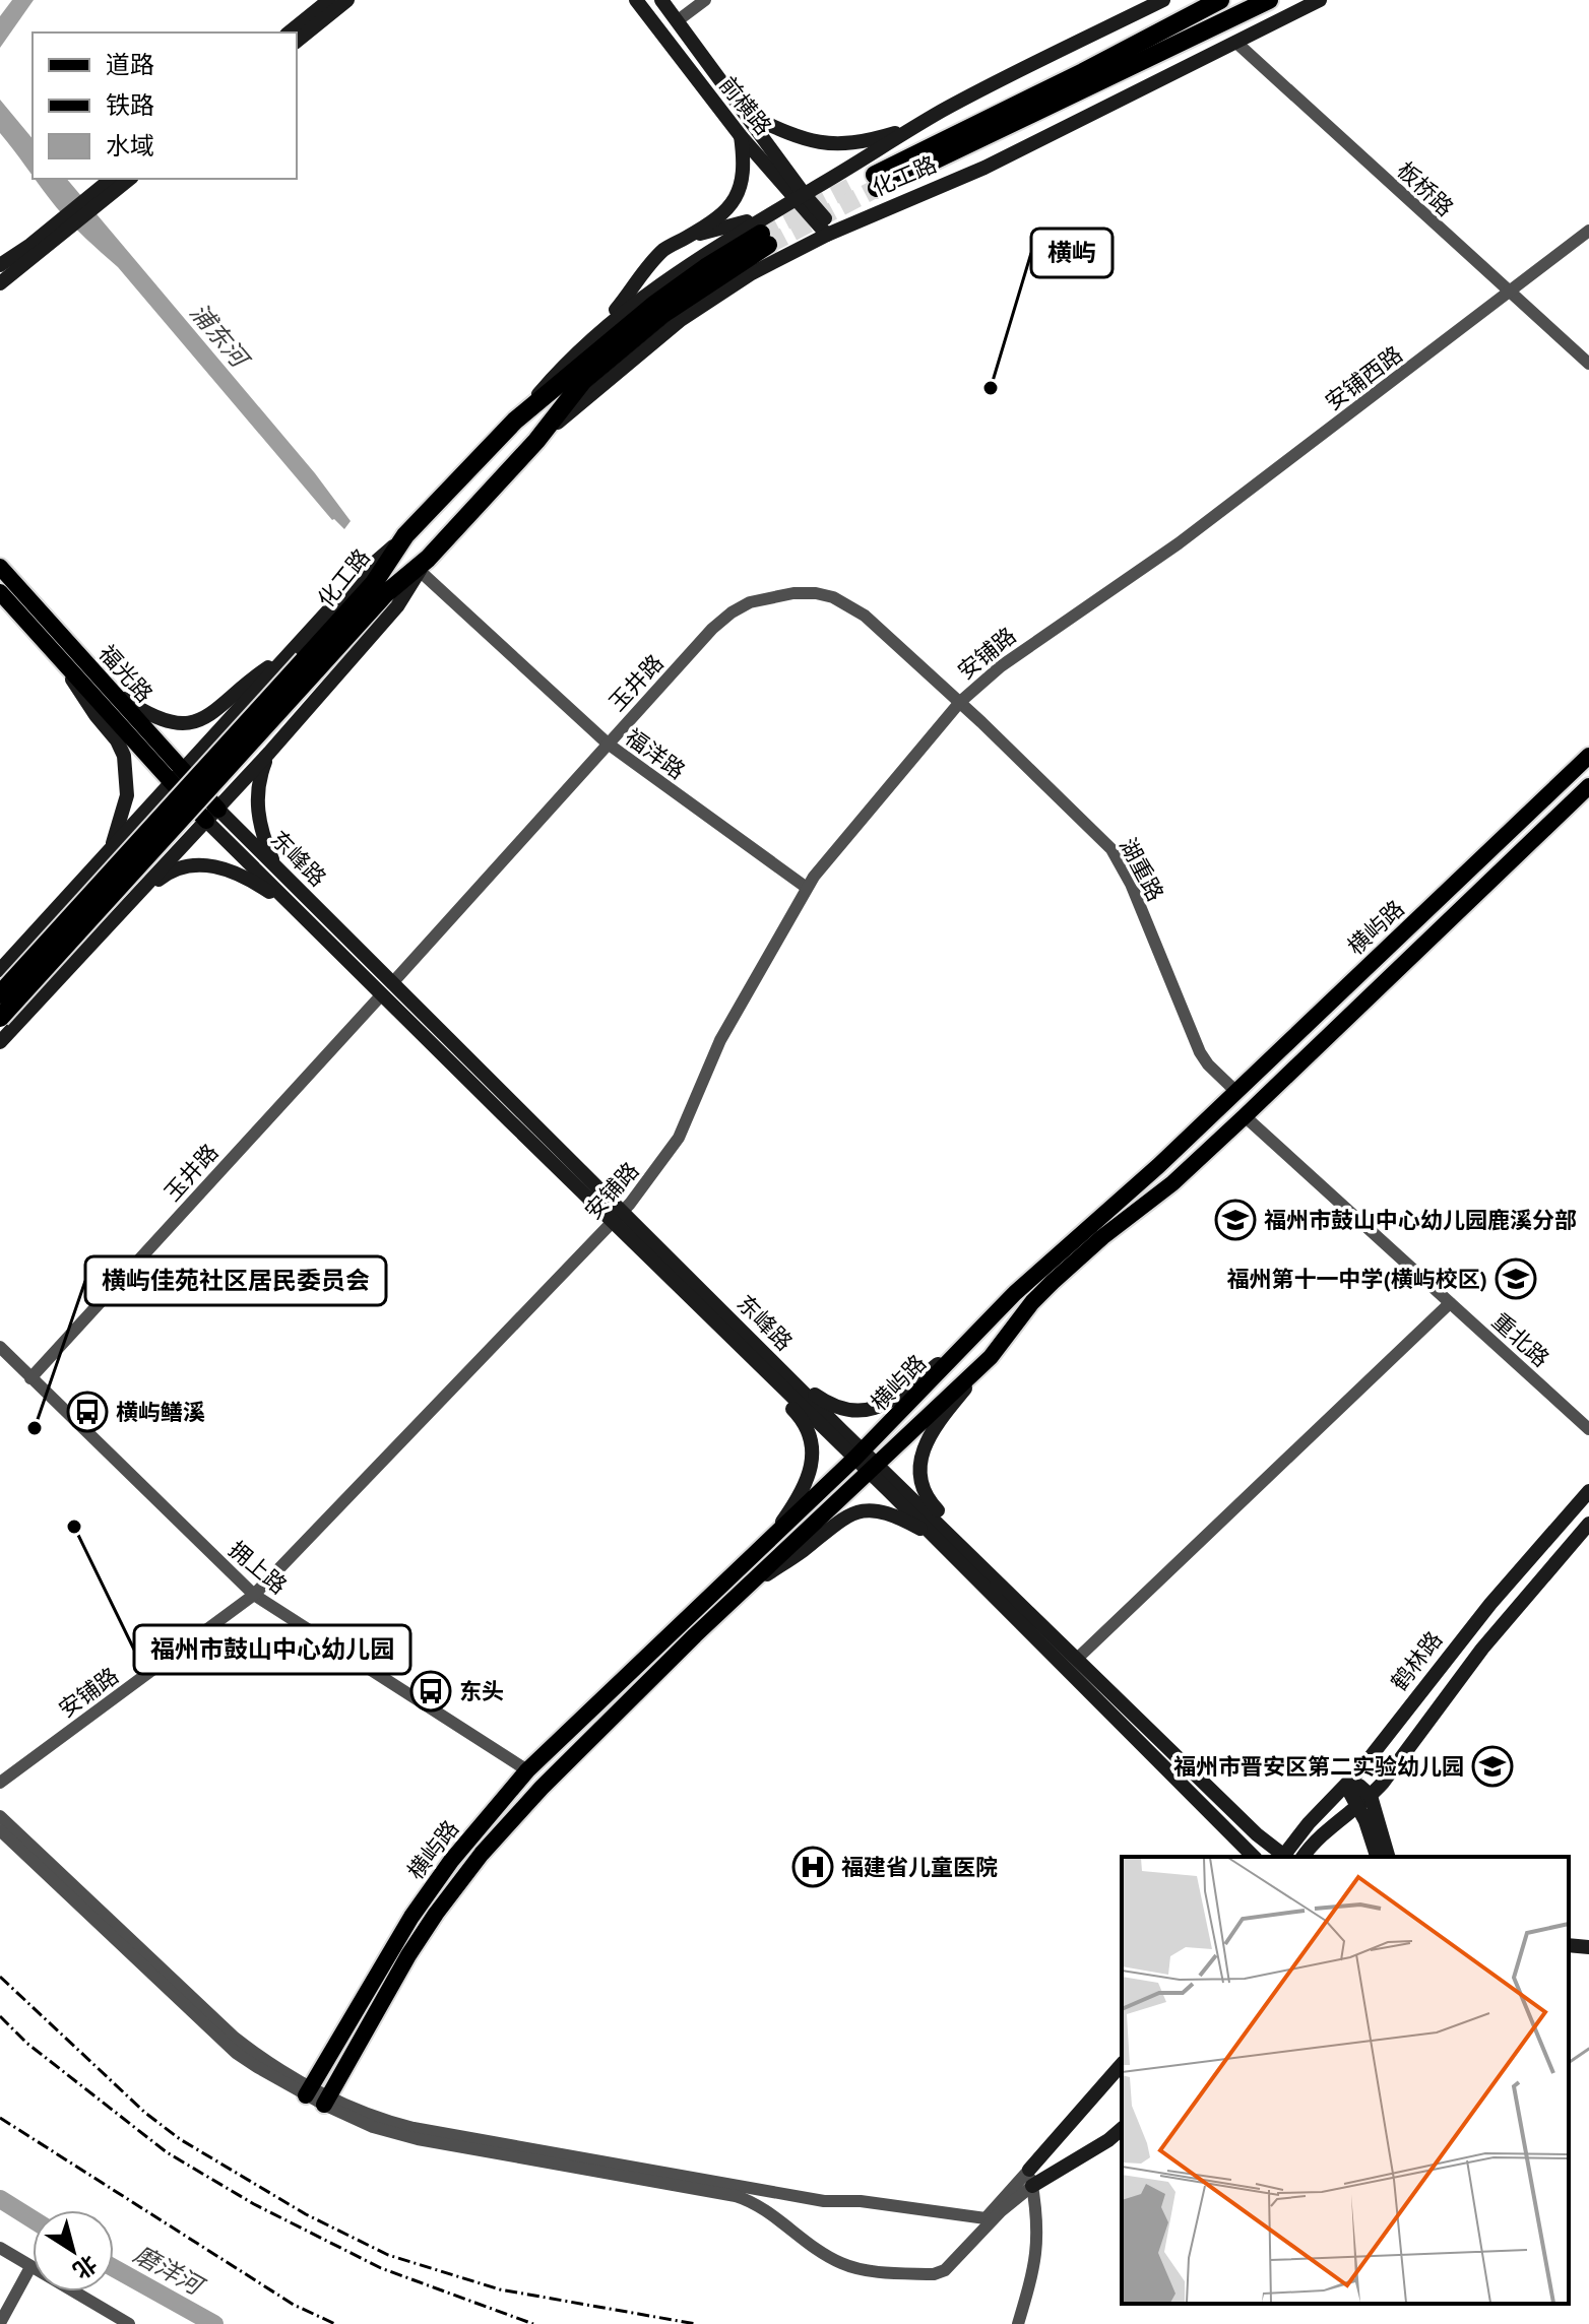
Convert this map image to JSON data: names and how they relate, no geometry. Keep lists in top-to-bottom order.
{
  "streets": {
    "highway": ["化工路"],
    "main road": [
      "前横路",
      "福光路",
      "东峰路",
      "横屿路",
      "鹤林路"
    ],
    "street": [
      "板桥路",
      "安铺西路",
      "安铺路",
      "玉井路",
      "福洋路",
      "湖重路",
      "重北路",
      "拥上路"
    ]
  },
  "crossings": [
    ["前横路", "化工路"],
    ["化工路", "板桥路"],
    ["化工路", "福洋路"],
    ["板桥路", "安铺西路"],
    ["安铺西路", "安铺路"],
    ["安铺路", "玉井路"],
    ["安铺路", "福洋路"],
    ["安铺路", "东峰路"],
    ["安铺路", "湖重路"],
    ["安铺路", "拥上路"],
    ["福光路", "东峰路"],
    ["玉井路", "福洋路"],
    ["玉井路", "东峰路"],
    ["玉井路", "湖重路"],
    ["玉井路", "拥上路"],
    ["东峰路", "横屿路"],
    ["湖重路", "横屿路"],
    ["横屿路", "重北路"],
    ["横屿路", "拥上路"]
  ],
  "water": ["浦东河", "磨洋河"],
  "places": {
    "other": ["横屿", "横屿佳苑社区居民委员会", "福州市鼓山中心幼儿园"],
    "school or university": ["福州市鼓山中心幼儿园鹿溪分部", "福州第十一中学(横屿校区)", "福州市晋安区第二实验幼儿园"],
    "bus stop": ["横屿鳝溪", "东头"],
    "hospital": ["福建省儿童医院"]
  },
  "legend": ["道路", "铁路", "水域"],
  "north": "bottom right"
}
